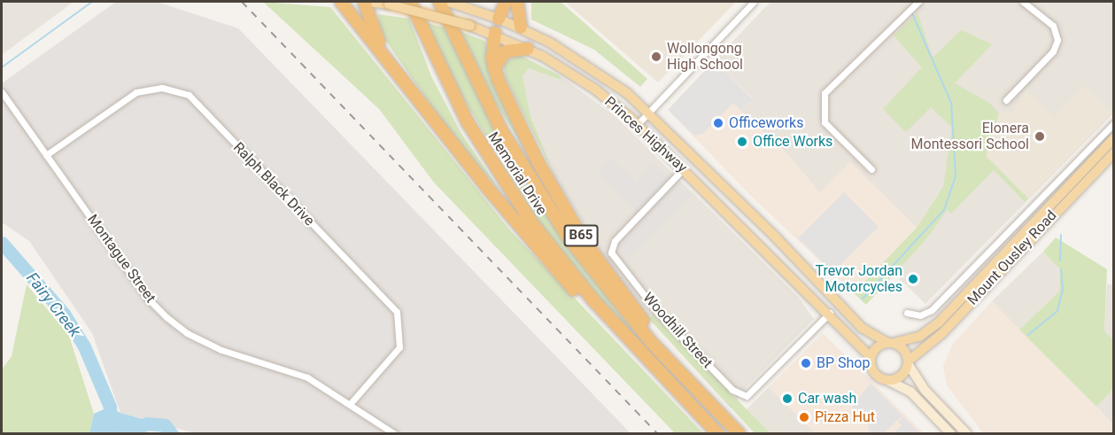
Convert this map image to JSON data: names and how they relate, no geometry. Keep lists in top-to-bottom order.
{
  "streets": {
    "highway": ["Memorial Drive", "B65"],
    "main road": ["Princes Highway", "Mount Ousley Road"],
    "street": ["Ralph Black Drive", "Montague Street", "Woodhill Street"]
  },
  "crossings": [
    ["Princes Highway", "B65"],
    ["Princes Highway", "Mount Ousley Road"],
    ["Princes Highway", "Woodhill Street"],
    ["Memorial Drive", "B65"],
    ["Ralph Black Drive", "Montague Street"]
  ],
  "water": ["Fairy Creek"],
  "places": [
    "Wollongong High School",
    "Officeworks",
    "Elonera Montessori School",
    "Office Works",
    "Trevor Jordan Motorcycles",
    "BP Shop",
    "Car wash",
    "Pizza Hut"
  ]
}
